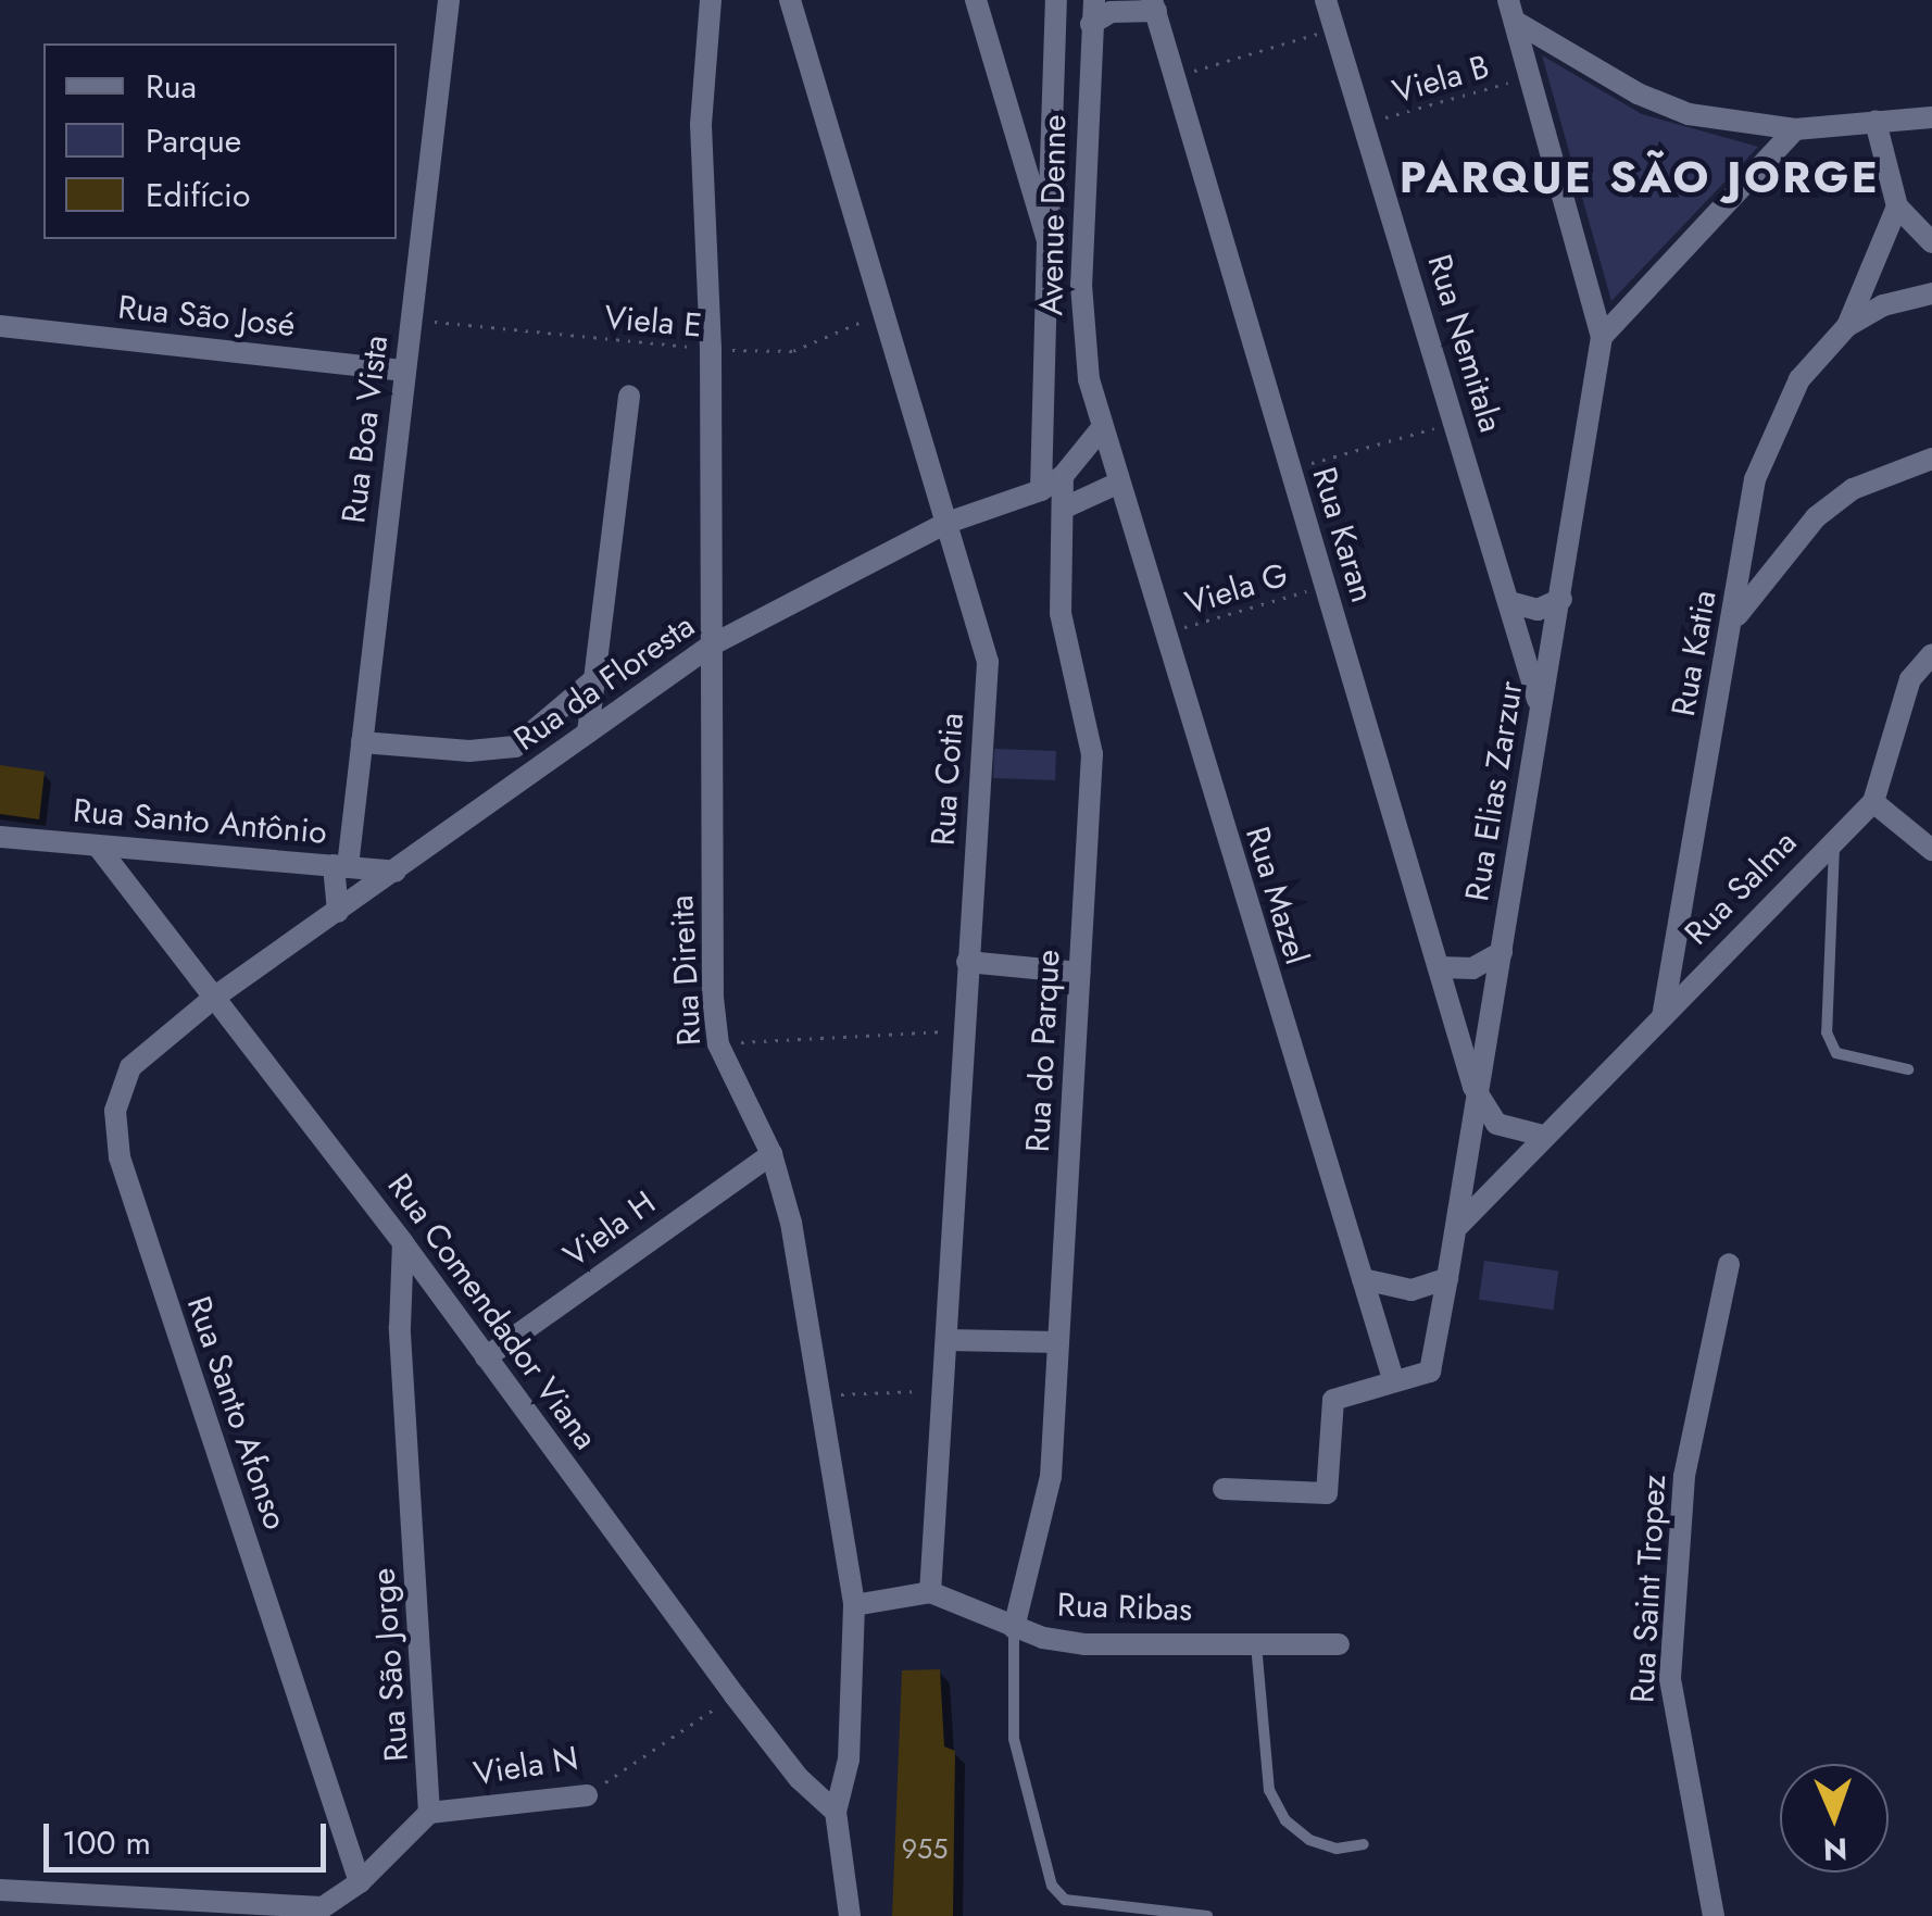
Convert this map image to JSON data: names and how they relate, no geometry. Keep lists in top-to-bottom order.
{
  "streets": {
    "street": [
      "Avenue Denne",
      "Rua São José",
      "Rua Nemitala",
      "Rua Boa Vista",
      "Rua Karan",
      "Rua Katia",
      "Rua da Floresta",
      "Rua Cotia",
      "Rua Elias Zarzur",
      "Rua Santo Antônio",
      "Rua Salma",
      "Rua Mazel",
      "Rua Direita",
      "Rua do Parque",
      "Viela H",
      "Rua Comendador Viana",
      "Rua Santo Afonso",
      "Rua Saint Tropez",
      "Rua Ribas",
      "Rua São Jorge",
      "Viela N"
    ],
    "path": ["Viela B", "Viela E", "Viela G"]
  },
  "crossings": [
    ["Viela B", "Rua Nemitala"],
    ["Avenue Denne", "Rua da Floresta"],
    ["Avenue Denne", "Rua Mazel"],
    ["Rua São José", "Rua Boa Vista"],
    ["Viela E", "Rua Boa Vista"],
    ["Viela E", "Rua Cotia"],
    ["Viela E", "Rua Direita"],
    ["Rua Nemitala", "Rua Elias Zarzur"],
    ["Rua Boa Vista", "Rua da Floresta"],
    ["Rua Boa Vista", "Rua Santo Antônio"],
    ["Rua Karan", "Viela G"],
    ["Rua Karan", "Rua Elias Zarzur"],
    ["Viela G", "Rua Mazel"],
    ["Rua Katia", "Rua Salma"],
    ["Rua da Floresta", "Rua Cotia"],
    ["Rua da Floresta", "Rua Santo Antônio"],
    ["Rua da Floresta", "Rua Mazel"],
    ["Rua da Floresta", "Rua Direita"],
    ["Rua da Floresta", "Rua do Parque"],
    ["Rua da Floresta", "Rua Comendador Viana"],
    ["Rua da Floresta", "Rua Santo Afonso"],
    ["Rua Cotia", "Rua Ribas"],
    ["Rua Elias Zarzur", "Rua Salma"],
    ["Rua Elias Zarzur", "Rua Mazel"],
    ["Rua Santo Antônio", "Rua Comendador Viana"],
    ["Rua Direita", "Viela H"],
    ["Rua Direita", "Rua Comendador Viana"],
    ["Rua do Parque", "Rua Ribas"],
    ["Viela H", "Rua Comendador Viana"],
    ["Rua Comendador Viana", "Rua Santo Afonso"],
    ["Rua Comendador Viana", "Rua São Jorge"],
    ["Rua Comendador Viana", "Viela N"],
    ["Rua São Jorge", "Viela N"]
  ],
  "districts": ["PARQUE SÃO JORGE"],
  "house_numbers": ["955"],
  "legend": ["Rua", "Parque", "Edifício"],
  "scale_bar": "100 m",
  "north": "bottom"
}
